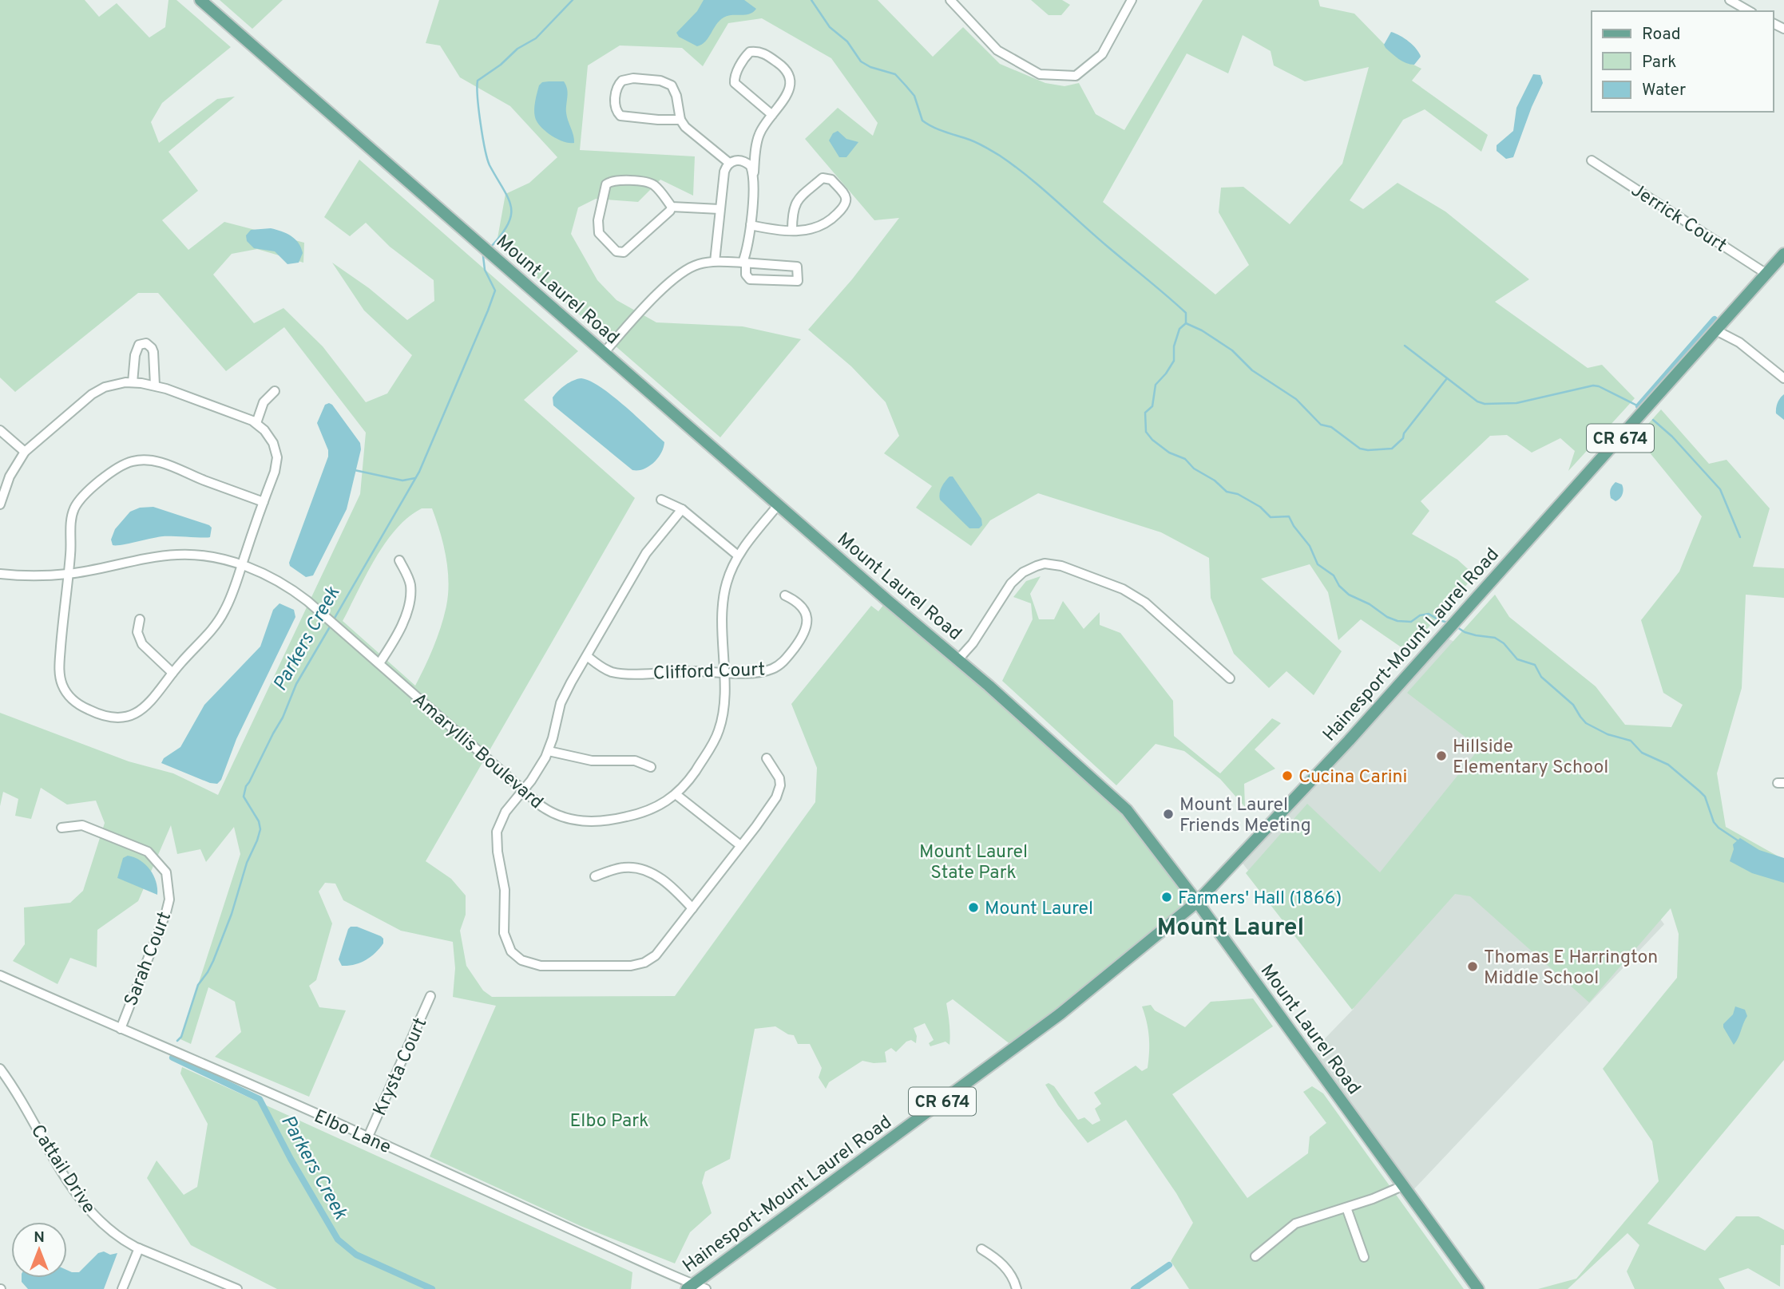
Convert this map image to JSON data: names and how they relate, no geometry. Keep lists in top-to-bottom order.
{
  "streets": {
    "main road": ["Mount Laurel Road", "CR 674", "Hainesport-Mount Laurel Road"],
    "street": [
      "Jerrick Court",
      "Clifford Court",
      "Amaryllis Boulevard",
      "Sarah Court",
      "Krysta Court",
      "Elbo Lane",
      "Cattail Drive"
    ]
  },
  "crossings": [
    ["Jerrick Court", "Hainesport-Mount Laurel Road"],
    ["Mount Laurel Road", "Hainesport-Mount Laurel Road"],
    ["Mount Laurel Road", "Amaryllis Boulevard"],
    ["Hainesport-Mount Laurel Road", "Elbo Lane"],
    ["Clifford Court", "Amaryllis Boulevard"],
    ["Sarah Court", "Elbo Lane"],
    ["Krysta Court", "Elbo Lane"]
  ],
  "districts": ["Mount Laurel"],
  "water": ["Parkers Creek"],
  "parks": ["Mount Laurel State Park", "Elbo Park"],
  "places": [
    "Hillside Elementary School",
    "Cucina Carini",
    "Mount Laurel Friends Meeting",
    "Farmers' Hall (1866)",
    "Mount Laurel",
    "Thomas E Harrington Middle School"
  ],
  "legend": ["Road", "Park", "Water"],
  "north": "top"
}
